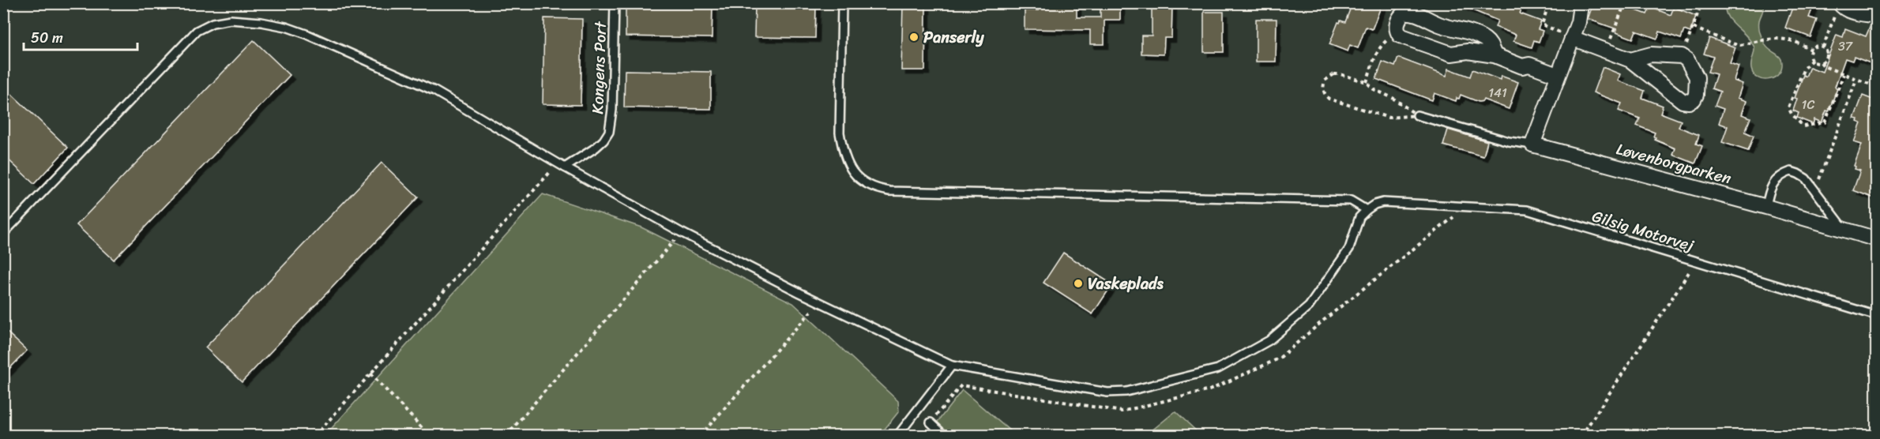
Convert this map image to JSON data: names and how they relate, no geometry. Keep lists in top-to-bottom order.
{
  "streets": {
    "street": ["Løvenborgparken"],
    "lane": ["Kongens Port", "Gilsig Motorvej"]
  },
  "places": ["Panserly", "Vaskeplads"],
  "house_numbers": ["37", "141", "1C"],
  "scale_bar": "50 m"
}
